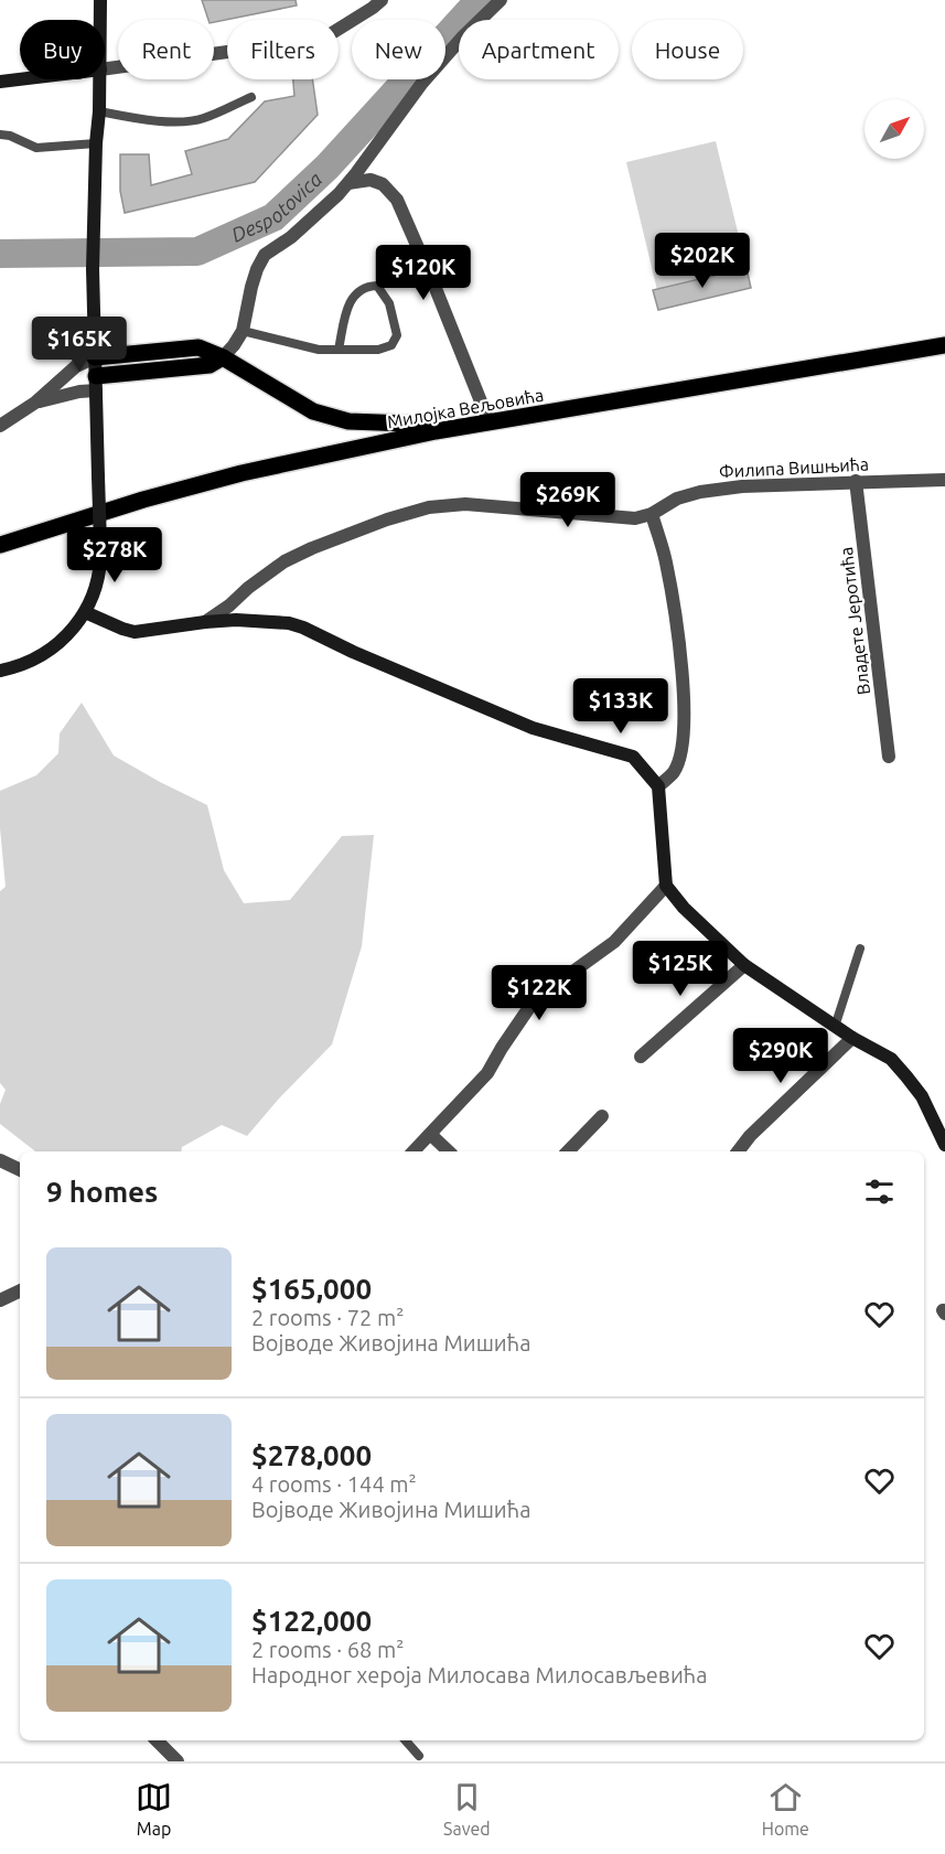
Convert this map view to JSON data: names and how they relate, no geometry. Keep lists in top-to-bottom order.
{
  "streets": {
    "main road": ["Милојка Вељовића"],
    "street": ["Филипа Вишњића", "Владете Јеротића"]
  },
  "crossings": [
    ["Филипа Вишњића", "Владете Јеротића"]
  ],
  "water": ["Despotovica"],
  "north": "top right",
  "page": {
    "chip": [
      "Buy",
      "Rent",
      "Filters",
      "New",
      "Apartment",
      "House"
    ],
    "price": [
      "$202K",
      "$120K",
      "$165K",
      "$269K",
      "$278K",
      "$133K",
      "$125K",
      "$122K",
      "$290K"
    ],
    "heading": "9 homes",
    "list": [
      {
        "name": "$165,000",
        "note": "2 rooms · 72 m² · Војводе Живојина Мишића"
      },
      {
        "name": "$278,000",
        "note": "4 rooms · 144 m² · Војводе Живојина Мишића"
      },
      {
        "name": "$122,000",
        "note": "2 rooms · 68 m² · Народног хероја Милосава Милосављевића"
      }
    ],
    "tabs": ["Map", "Saved", "Home"]
  }
}
